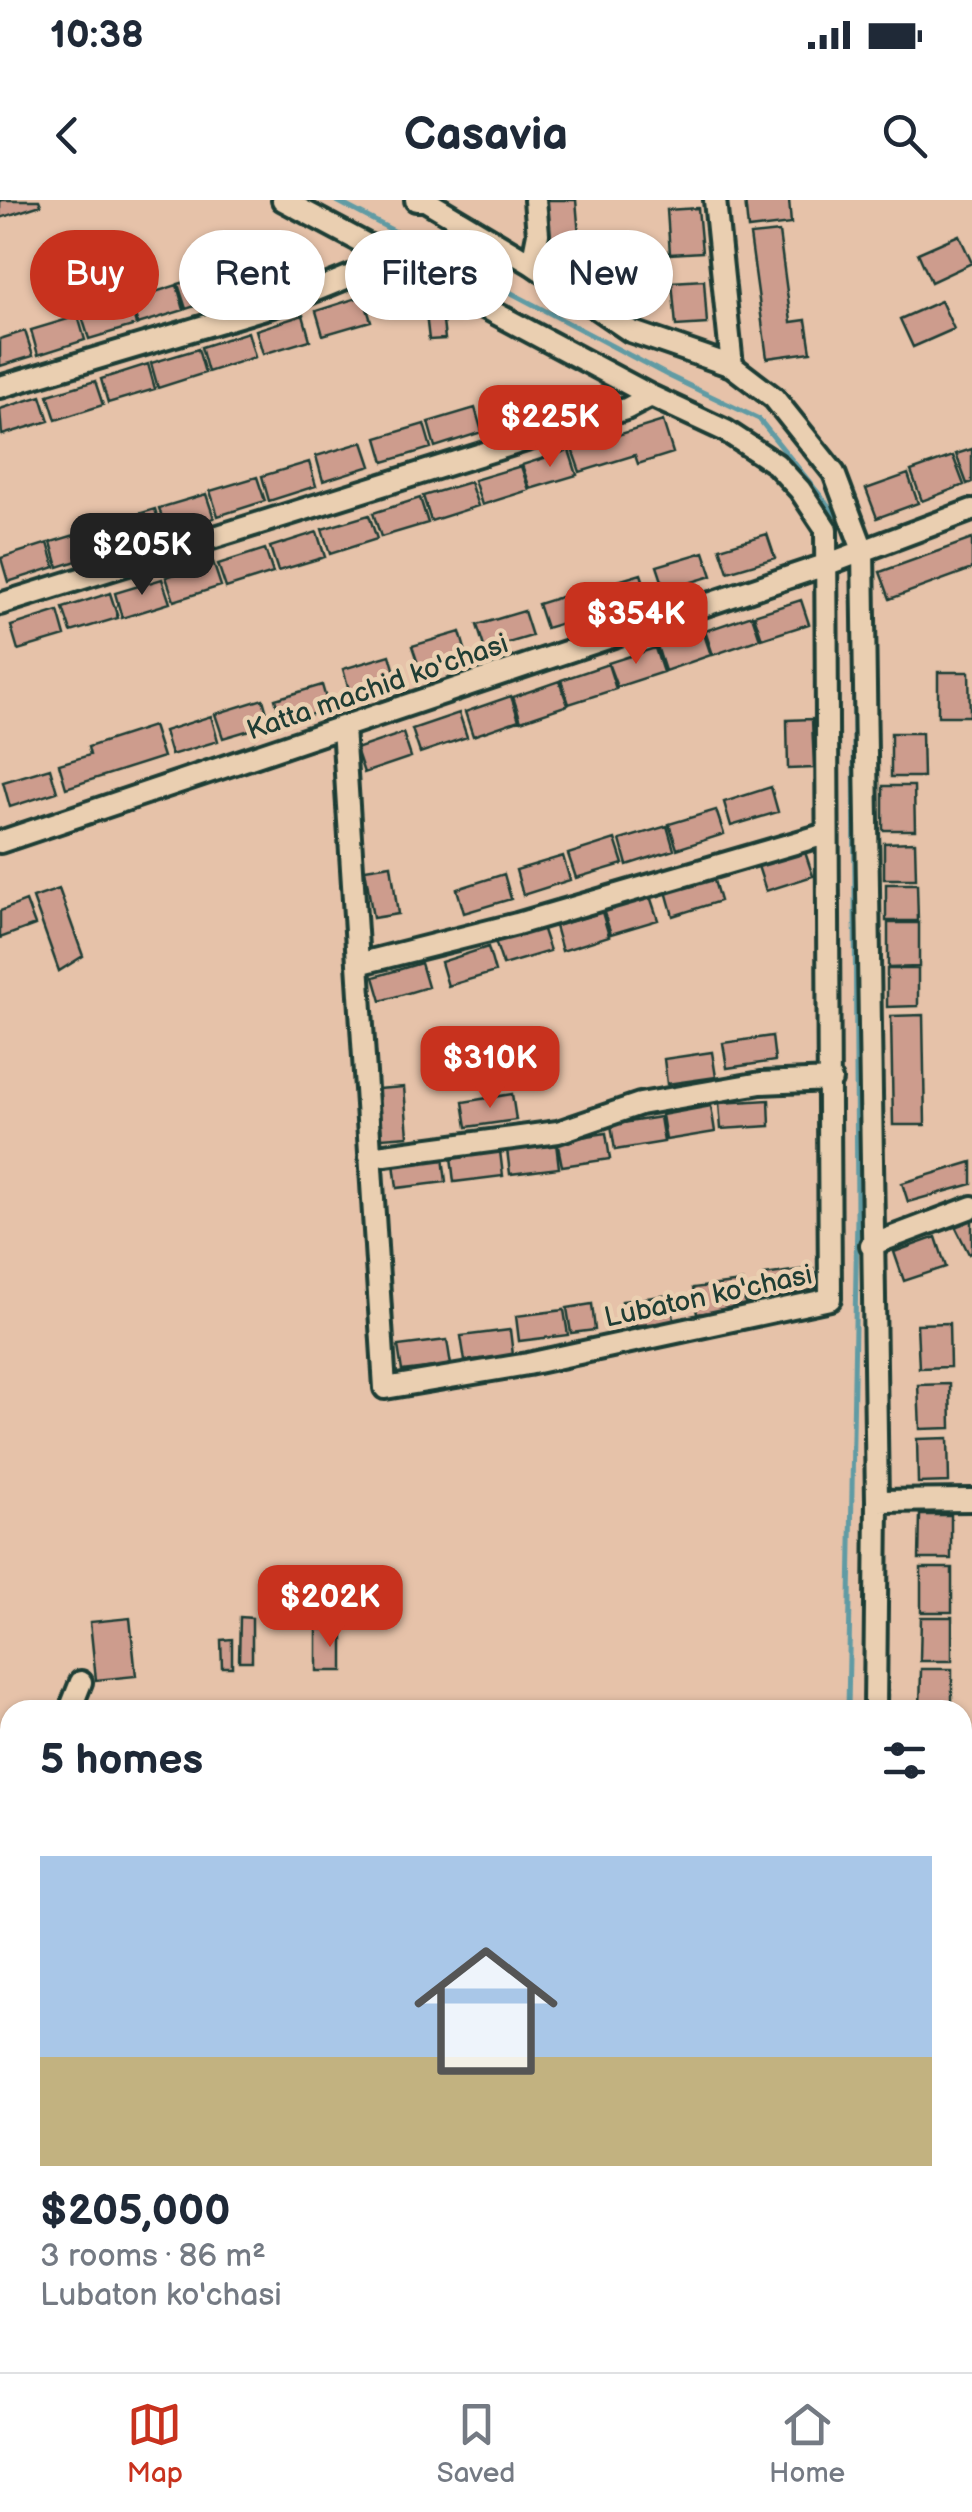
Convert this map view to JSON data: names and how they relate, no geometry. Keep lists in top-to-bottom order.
{
  "streets": {
    "street": ["Katta machid ko'chasi", "Lubaton ko'chasi"]
  },
  "crossings": [
    ["Katta machid ko'chasi", "Lubaton ko'chasi"]
  ],
  "page": {
    "status": "10:38",
    "header": "Casavia",
    "chip": [
      "Buy",
      "Rent",
      "Filters",
      "New"
    ],
    "price": [
      "$225K",
      "$205K",
      "$354K",
      "$310K",
      "$202K"
    ],
    "heading": "5 homes",
    "list": [
      {
        "name": "$205,000",
        "note": "3 rooms · 86 m² · Lubaton ko'chasi"
      }
    ],
    "tabs": ["Map", "Saved", "Home"]
  }
}
